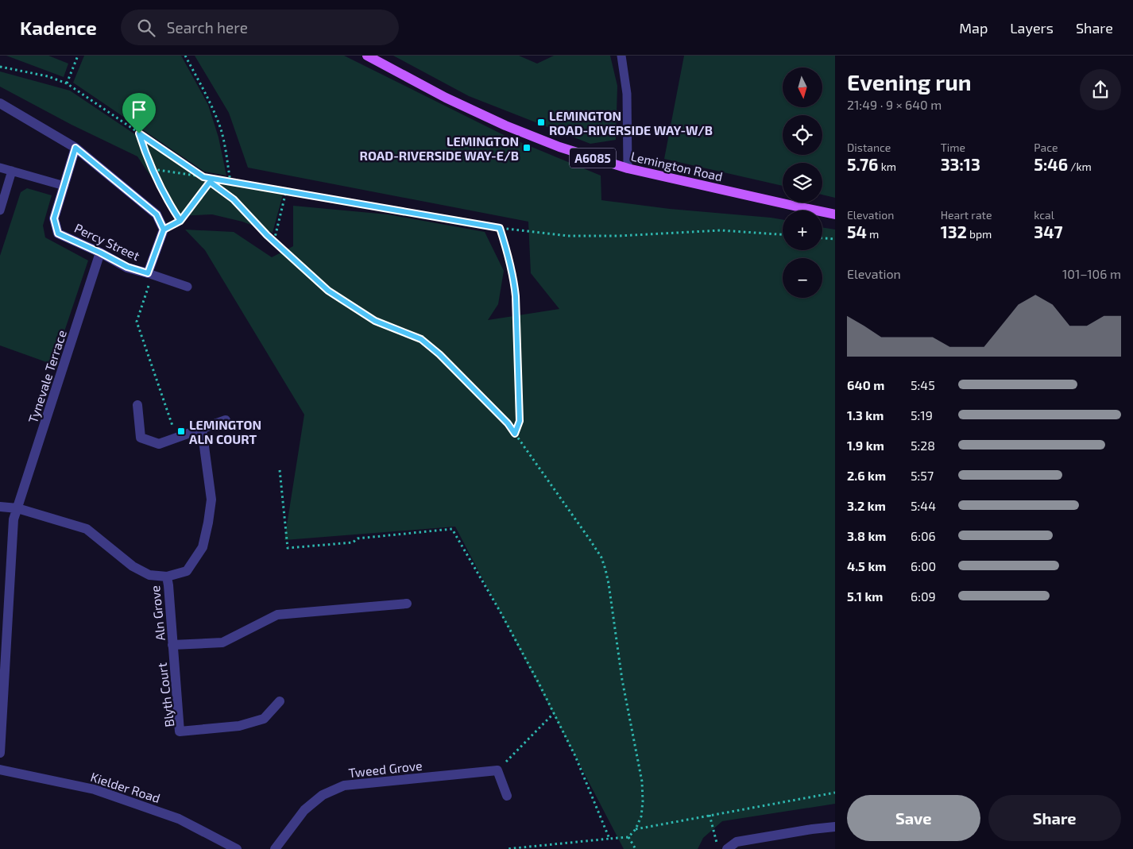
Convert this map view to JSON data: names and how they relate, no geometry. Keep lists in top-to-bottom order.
{
  "streets": {
    "main road": ["A6085", "Lemington Road"],
    "street": [
      "Percy Street",
      "Tynevale Terrace",
      "Aln Grove",
      "Blyth Court",
      "Tweed Grove",
      "Kielder Road"
    ]
  },
  "crossings": [
    ["Percy Street", "Tynevale Terrace"],
    ["Tynevale Terrace", "Aln Grove"],
    ["Aln Grove", "Blyth Court"]
  ],
  "places": {
    "transit": ["LEMINGTON ROAD-RIVERSIDE WAY-W/B", "LEMINGTON ROAD-RIVERSIDE WAY-E/B", "LEMINGTON ALN COURT"]
  },
  "north": "bottom",
  "page": {
    "header": "Kadence",
    "search": "Search here",
    "nav": ["Map", "Layers", "Share"],
    "heading": ["Evening run", "21:49 · 9 × 640 m"],
    "map_buttons": ["+", "−"],
    "stats": [
      ["Distance", "5.76 km"],
      ["Time", "33:13"],
      ["Pace", "5:46 /km"],
      ["Elevation", "54 m"],
      ["Heart rate", "132 bpm"],
      ["kcal", "347"]
    ],
    "chart": ["Elevation", "101–106 m"],
    "list": [
      {
        "name": "640 m",
        "note": "5:45"
      },
      {
        "name": "1.3 km",
        "note": "5:19"
      },
      {
        "name": "1.9 km",
        "note": "5:28"
      },
      {
        "name": "2.6 km",
        "note": "5:57"
      },
      {
        "name": "3.2 km",
        "note": "5:44"
      },
      {
        "name": "3.8 km",
        "note": "6:06"
      },
      {
        "name": "4.5 km",
        "note": "6:00"
      },
      {
        "name": "5.1 km",
        "note": "6:09"
      }
    ],
    "buttons": ["Save", "Share"]
  }
}
